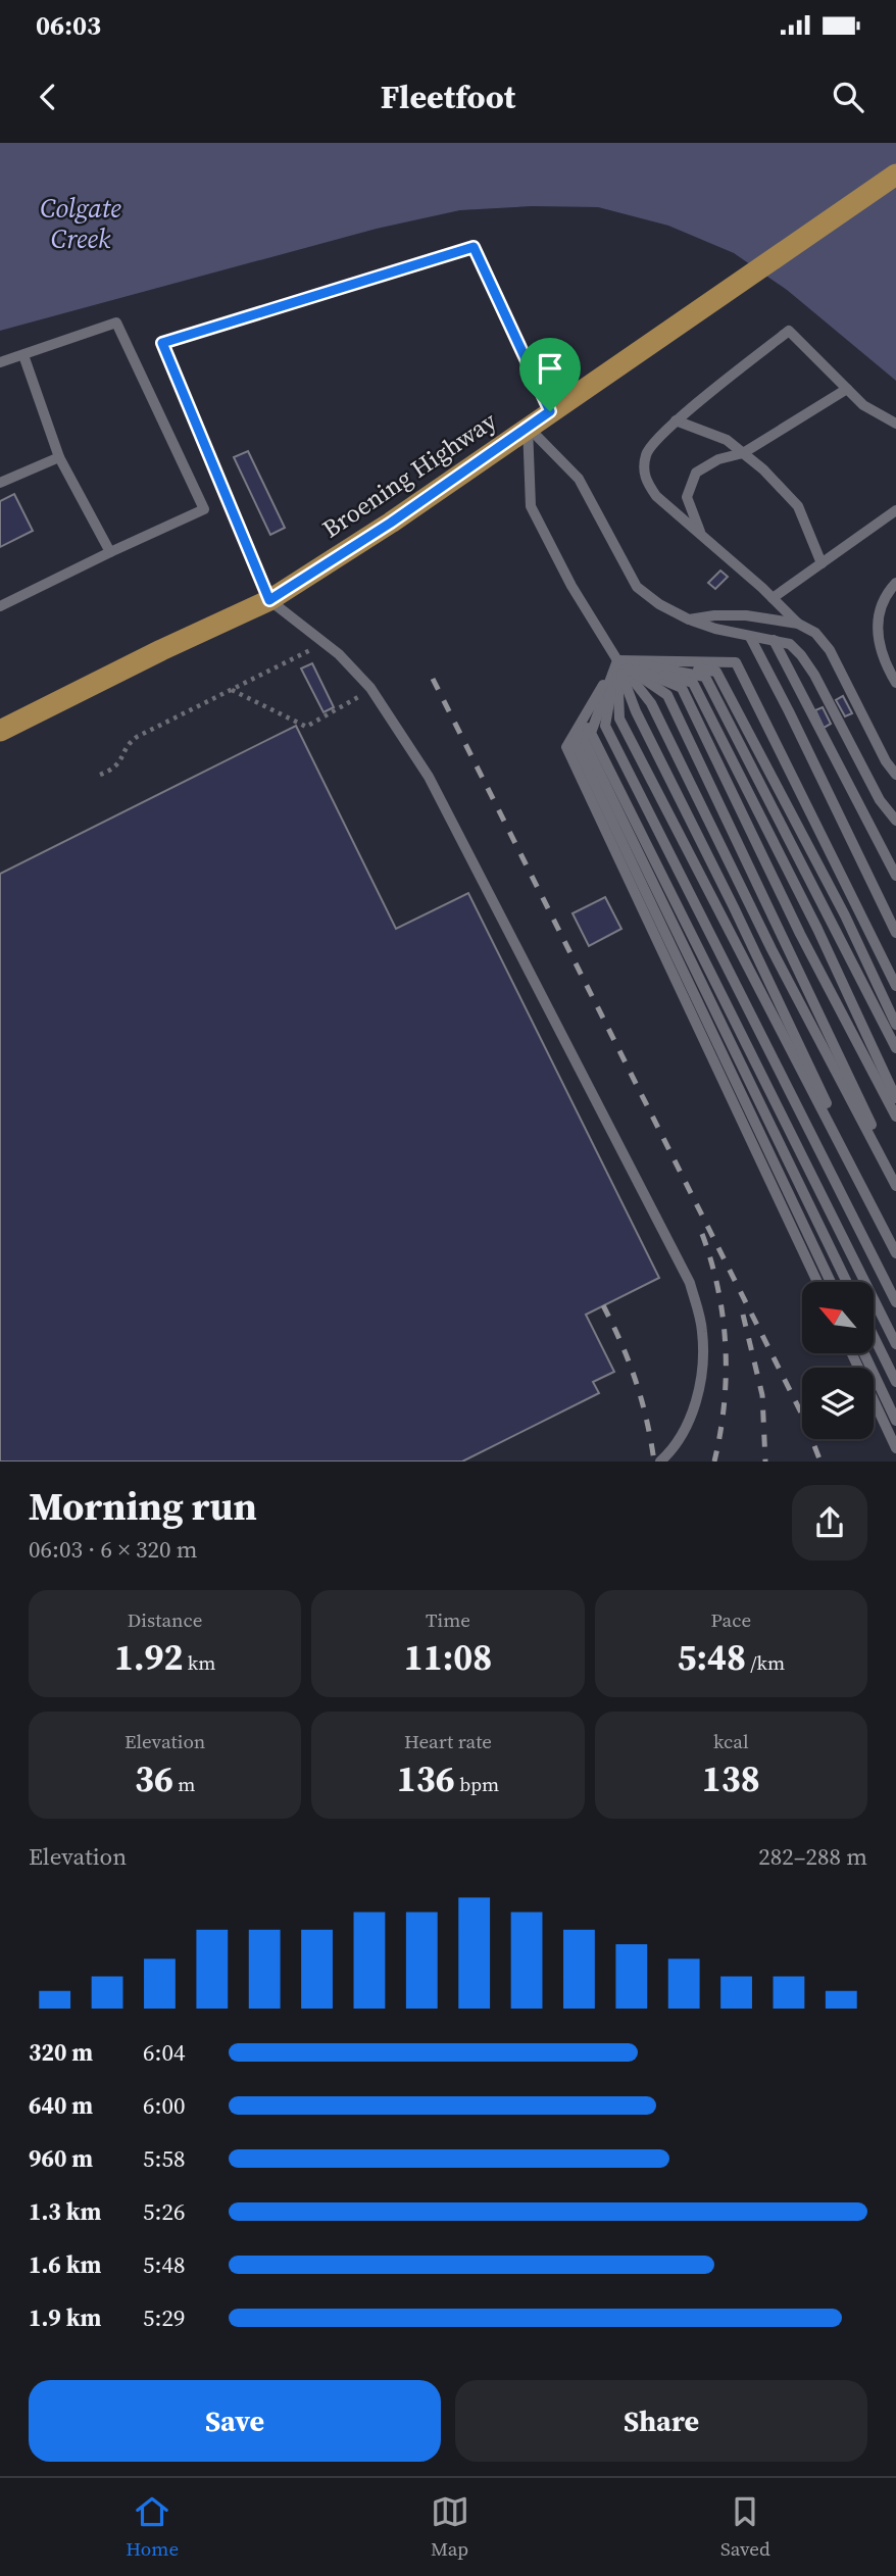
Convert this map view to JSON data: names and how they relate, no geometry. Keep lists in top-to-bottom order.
{
  "streets": {
    "main road": ["Broening Highway"]
  },
  "water": ["Colgate Creek"],
  "north": "top left",
  "page": {
    "status": "06:03",
    "header": "Fleetfoot",
    "heading": ["Morning run", "06:03 · 6 × 320 m"],
    "stats": [
      ["Distance", "1.92 km"],
      ["Time", "11:08"],
      ["Pace", "5:48 /km"],
      ["Elevation", "36 m"],
      ["Heart rate", "136 bpm"],
      ["kcal", "138"]
    ],
    "chart": ["Elevation", "282–288 m"],
    "list": [
      {
        "name": "320 m",
        "note": "6:04"
      },
      {
        "name": "640 m",
        "note": "6:00"
      },
      {
        "name": "960 m",
        "note": "5:58"
      },
      {
        "name": "1.3 km",
        "note": "5:26"
      },
      {
        "name": "1.6 km",
        "note": "5:48"
      },
      {
        "name": "1.9 km",
        "note": "5:29"
      }
    ],
    "buttons": ["Save", "Share"],
    "tabs": ["Home", "Map", "Saved"]
  }
}
